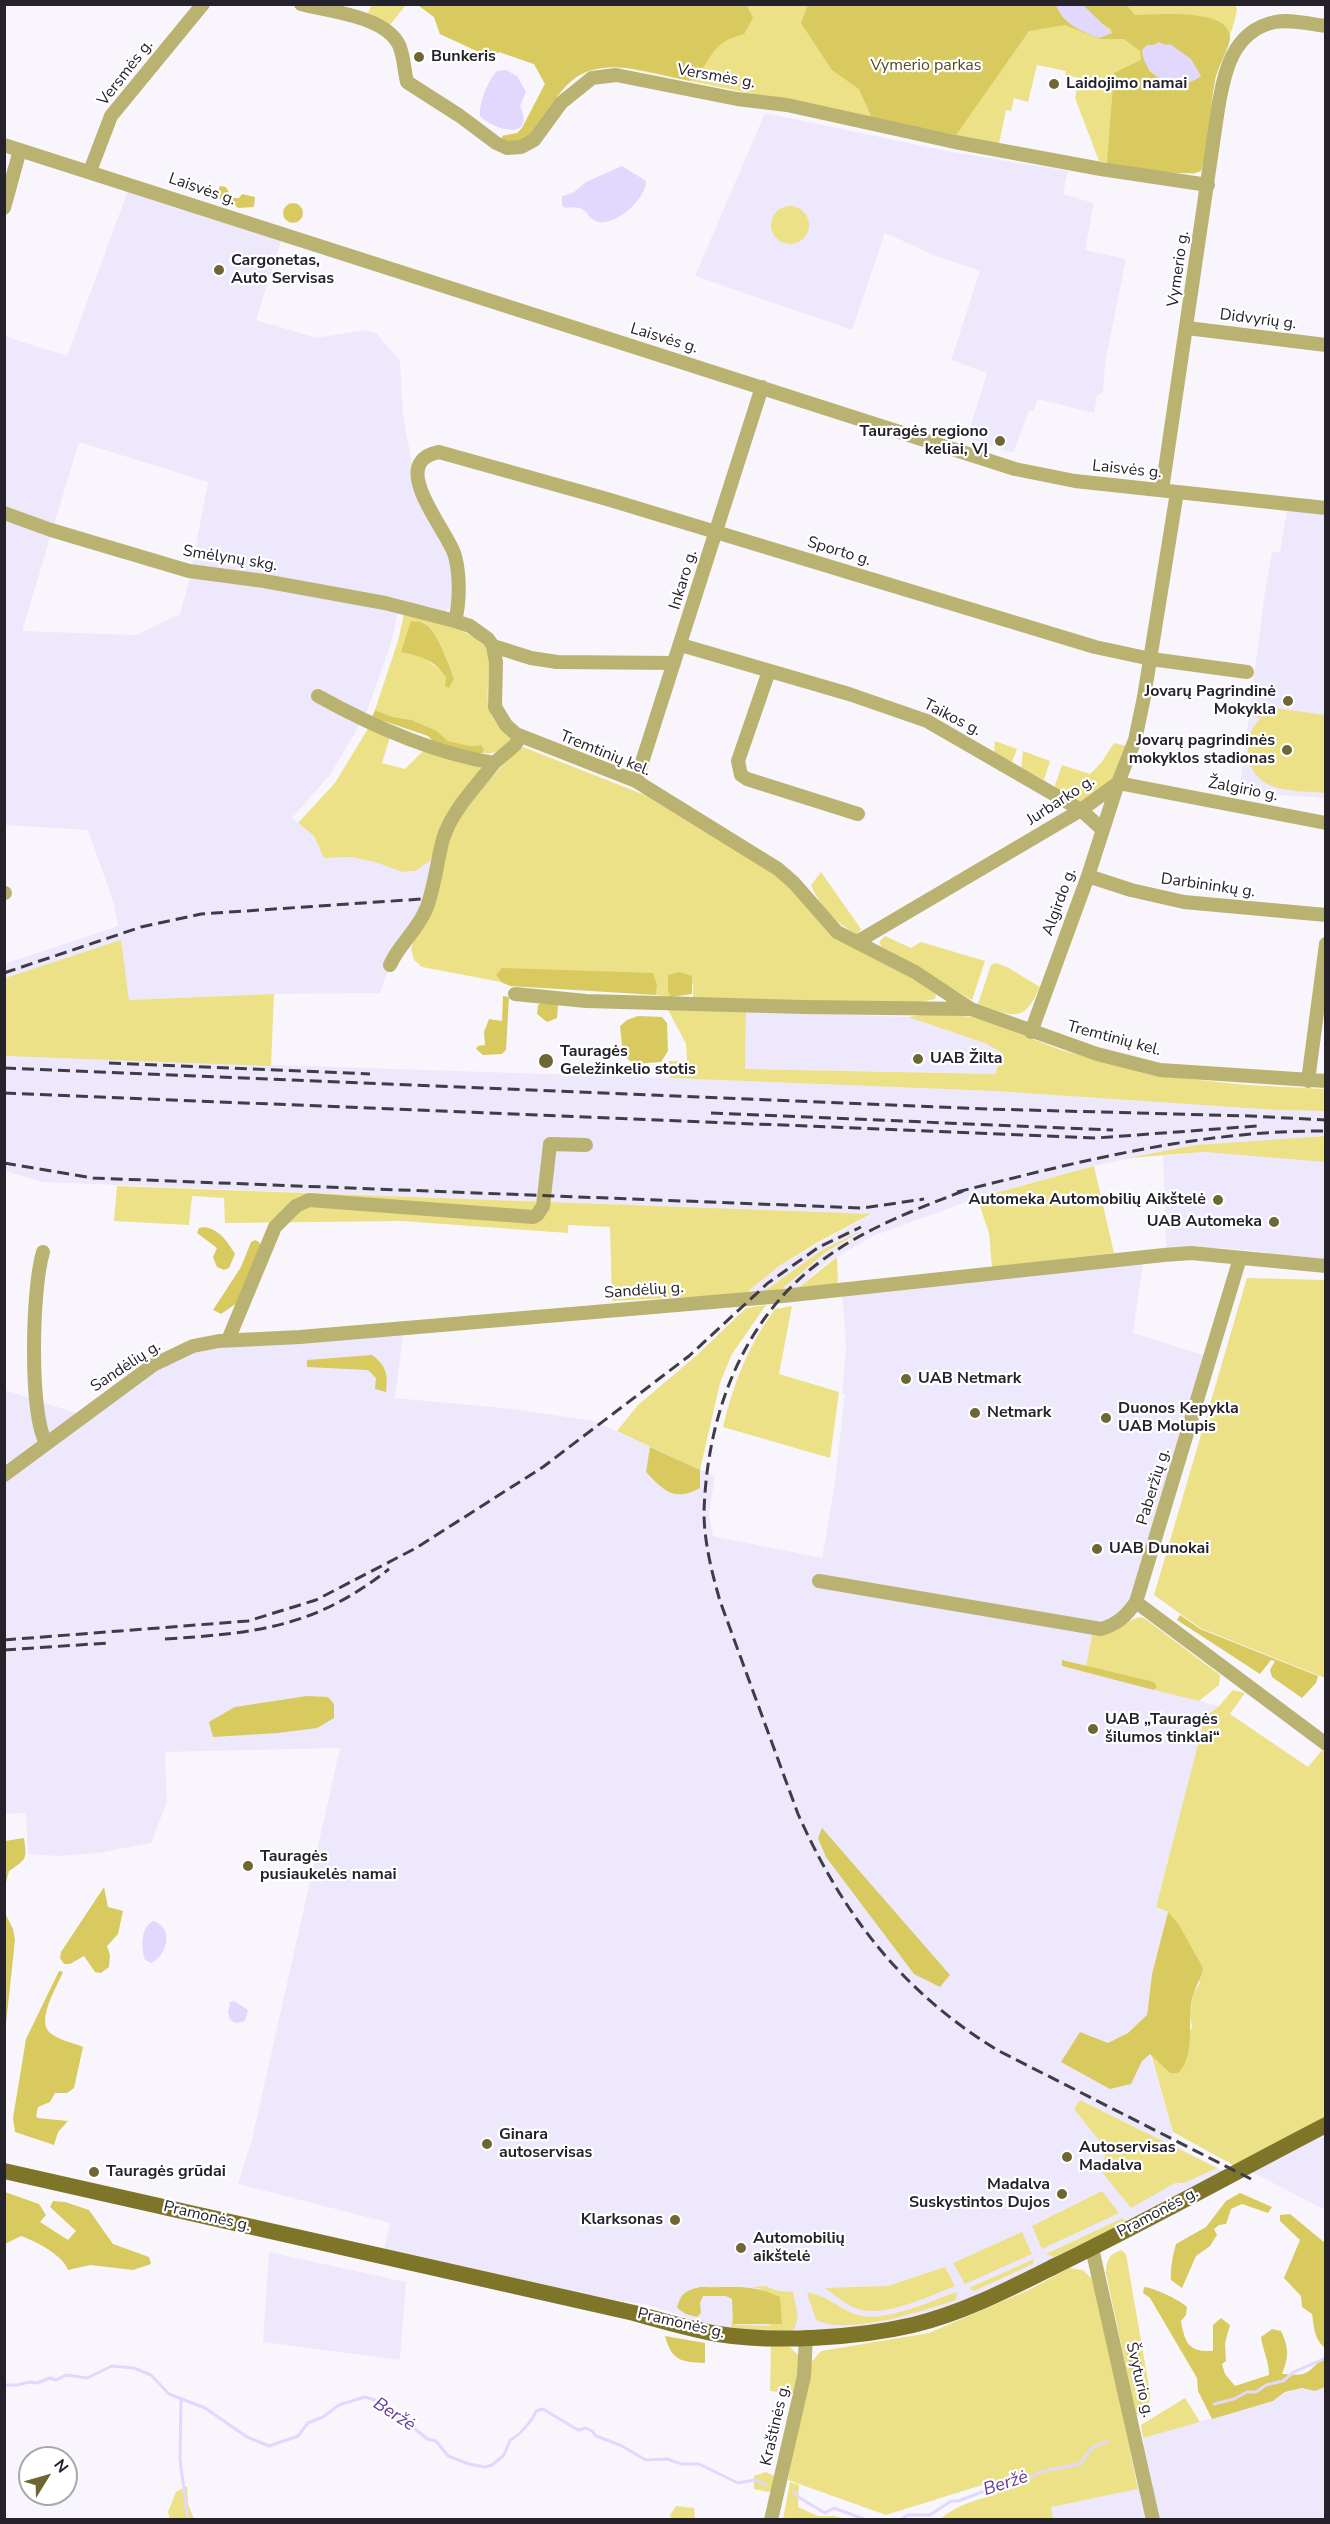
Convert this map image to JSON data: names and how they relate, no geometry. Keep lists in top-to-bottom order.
{
  "streets": {
    "main road": ["Pramonės g."],
    "street": [
      "Versmės g.",
      "Laisvės g.",
      "Vymerio g.",
      "Didvyrių g.",
      "Sporto g.",
      "Smėlynų skg.",
      "Inkaro g.",
      "Taikos g.",
      "Tremtinių kel.",
      "Žalgirio g.",
      "Jurbarko g.",
      "Darbininkų g.",
      "Algirdo g.",
      "Sandėlių g.",
      "Paberžių g.",
      "Švyturio g.",
      "Kraštinės g."
    ]
  },
  "crossings": [
    ["Versmės g.", "Laisvės g."],
    ["Versmės g.", "Vymerio g."],
    ["Laisvės g.", "Vymerio g."],
    ["Laisvės g.", "Inkaro g."],
    ["Laisvės g.", "Jurbarko g."],
    ["Vymerio g.", "Didvyrių g."],
    ["Sporto g.", "Smėlynų skg."],
    ["Sporto g.", "Inkaro g."],
    ["Sporto g.", "Jurbarko g."],
    ["Inkaro g.", "Taikos g."],
    ["Inkaro g.", "Tremtinių kel."],
    ["Taikos g.", "Jurbarko g."],
    ["Taikos g.", "Algirdo g."],
    ["Tremtinių kel.", "Jurbarko g."],
    ["Tremtinių kel.", "Algirdo g."],
    ["Žalgirio g.", "Jurbarko g."],
    ["Žalgirio g.", "Algirdo g."],
    ["Jurbarko g.", "Algirdo g."],
    ["Darbininkų g.", "Algirdo g."],
    ["Sandėlių g.", "Paberžių g."],
    ["Pramonės g.", "Švyturio g."],
    ["Pramonės g.", "Kraštinės g."]
  ],
  "water": ["Beržė"],
  "parks": ["Vymerio parkas"],
  "places": [
    "Bunkeris",
    "Laidojimo namai",
    "Cargonetas, Auto Servisas",
    "Tauragės regiono keliai, VĮ",
    "Jovarų Pagrindinė Mokykla",
    "Jovarų pagrindinės mokyklos stadionas",
    "UAB Žilta",
    "Tauragės Geležinkelio stotis",
    "Automeka Automobilių Aikštelė",
    "UAB Automeka",
    "UAB Netmark",
    "Netmark",
    "Duonos Kepykla UAB Molupis",
    "UAB Dunokai",
    "UAB „Tauragės šilumos tinklai“",
    "Tauragės pusiaukelės namai",
    "Ginara autoservisas",
    "Autoservisas Madalva",
    "Tauragės grūdai",
    "Madalva Suskystintos Dujos",
    "Klarksonas",
    "Automobilių aikštelė"
  ],
  "north": "top right"
}
